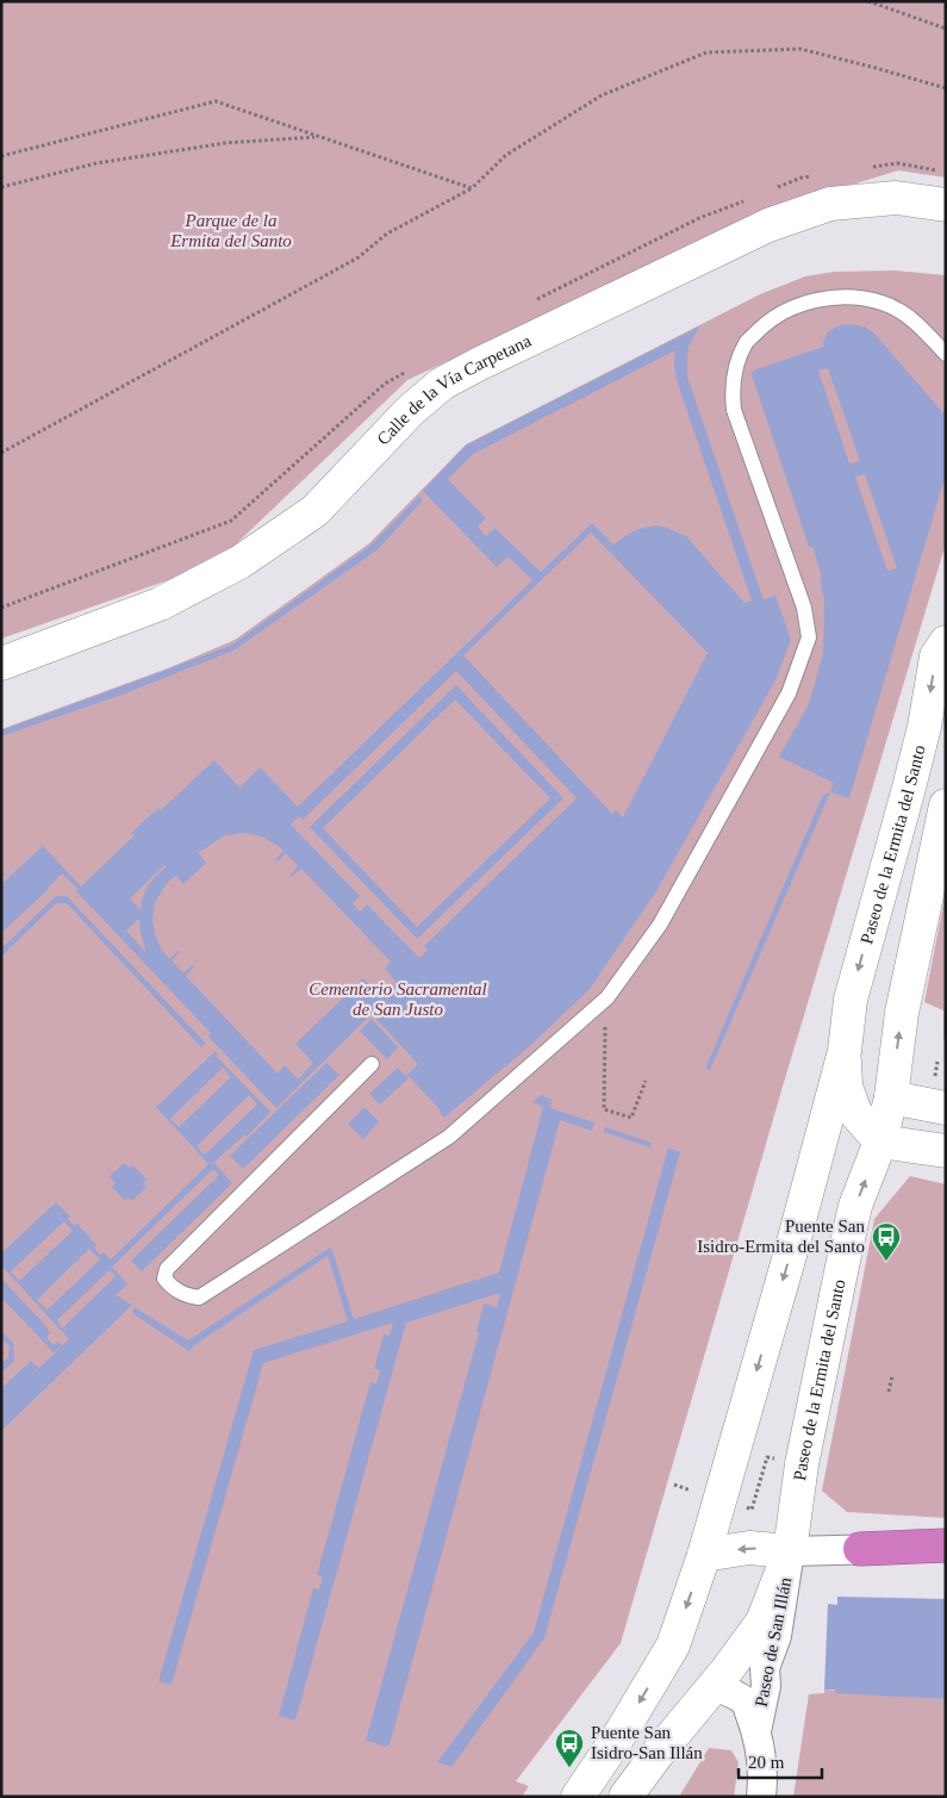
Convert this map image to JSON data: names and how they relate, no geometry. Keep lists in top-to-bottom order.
{
  "streets": {
    "street": ["Calle de la Vía Carpetana", "Paseo de la Ermita del Santo", "Paseo de San Illán"]
  },
  "crossings": [
    ["Paseo de la Ermita del Santo", "Paseo de San Illán"]
  ],
  "parks": ["Parque de la Ermita del Santo", "Cementerio Sacramental de San Justo"],
  "places": {
    "bus stop": ["Puente San Isidro-Ermita del Santo", "Puente San Isidro-San Illán"]
  },
  "scale_bar": "20 m"
}
